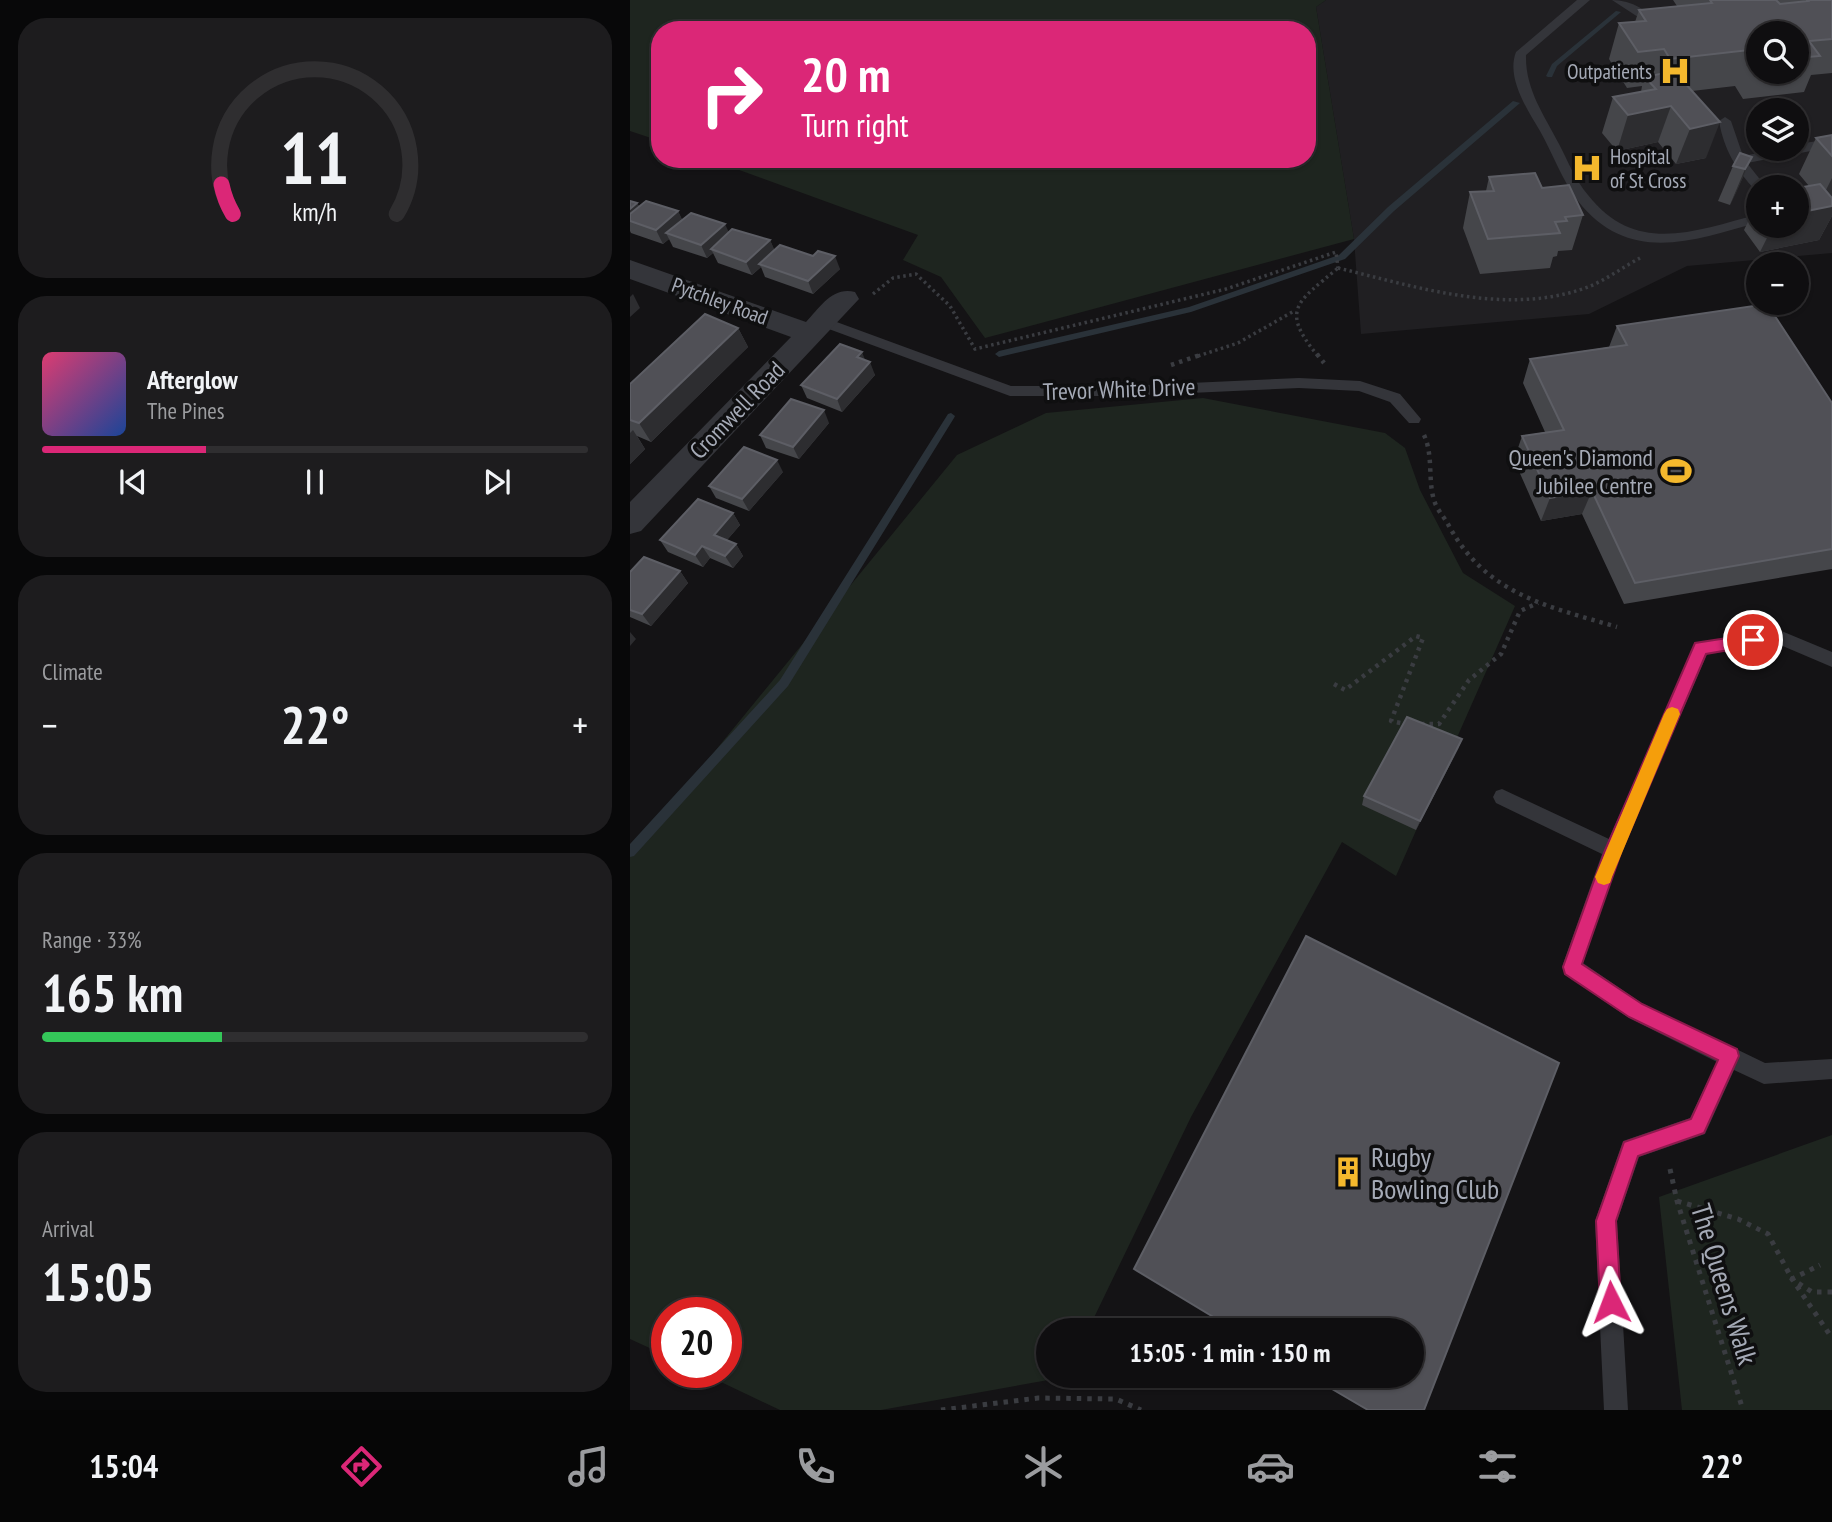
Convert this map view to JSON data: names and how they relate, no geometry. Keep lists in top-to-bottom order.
{
  "streets": {
    "street": ["Pytchley Road", "Cromwell Road"],
    "lane": ["Trevor White Drive"],
    "path": ["The Queens Walk"]
  },
  "crossings": [
    ["Pytchley Road", "Trevor White Drive"],
    ["Pytchley Road", "Cromwell Road"],
    ["Trevor White Drive", "Cromwell Road"]
  ],
  "places": {
    "hospital": ["Outpatients", "Hospital of St Cross"],
    "sports": ["Queen's Diamond Jubilee Centre"],
    "building": ["Rugby Bowling Club"]
  },
  "page": {
    "map_buttons": ["+", "−"],
    "turn": ["20 m", "Turn right"],
    "song": ["Afterglow", "The Pines"],
    "tile": [
      "Climate",
      ["Range · 33%", "165 km"],
      ["Arrival", "15:05"]
    ],
    "heat": ["−", "22°", "+"],
    "limit": "20",
    "trip": "15:05 · 1 min · 150 m",
    "tabs": ["15:04", "22°"],
    "gauge": ["11", "km/h"]
  }
}
